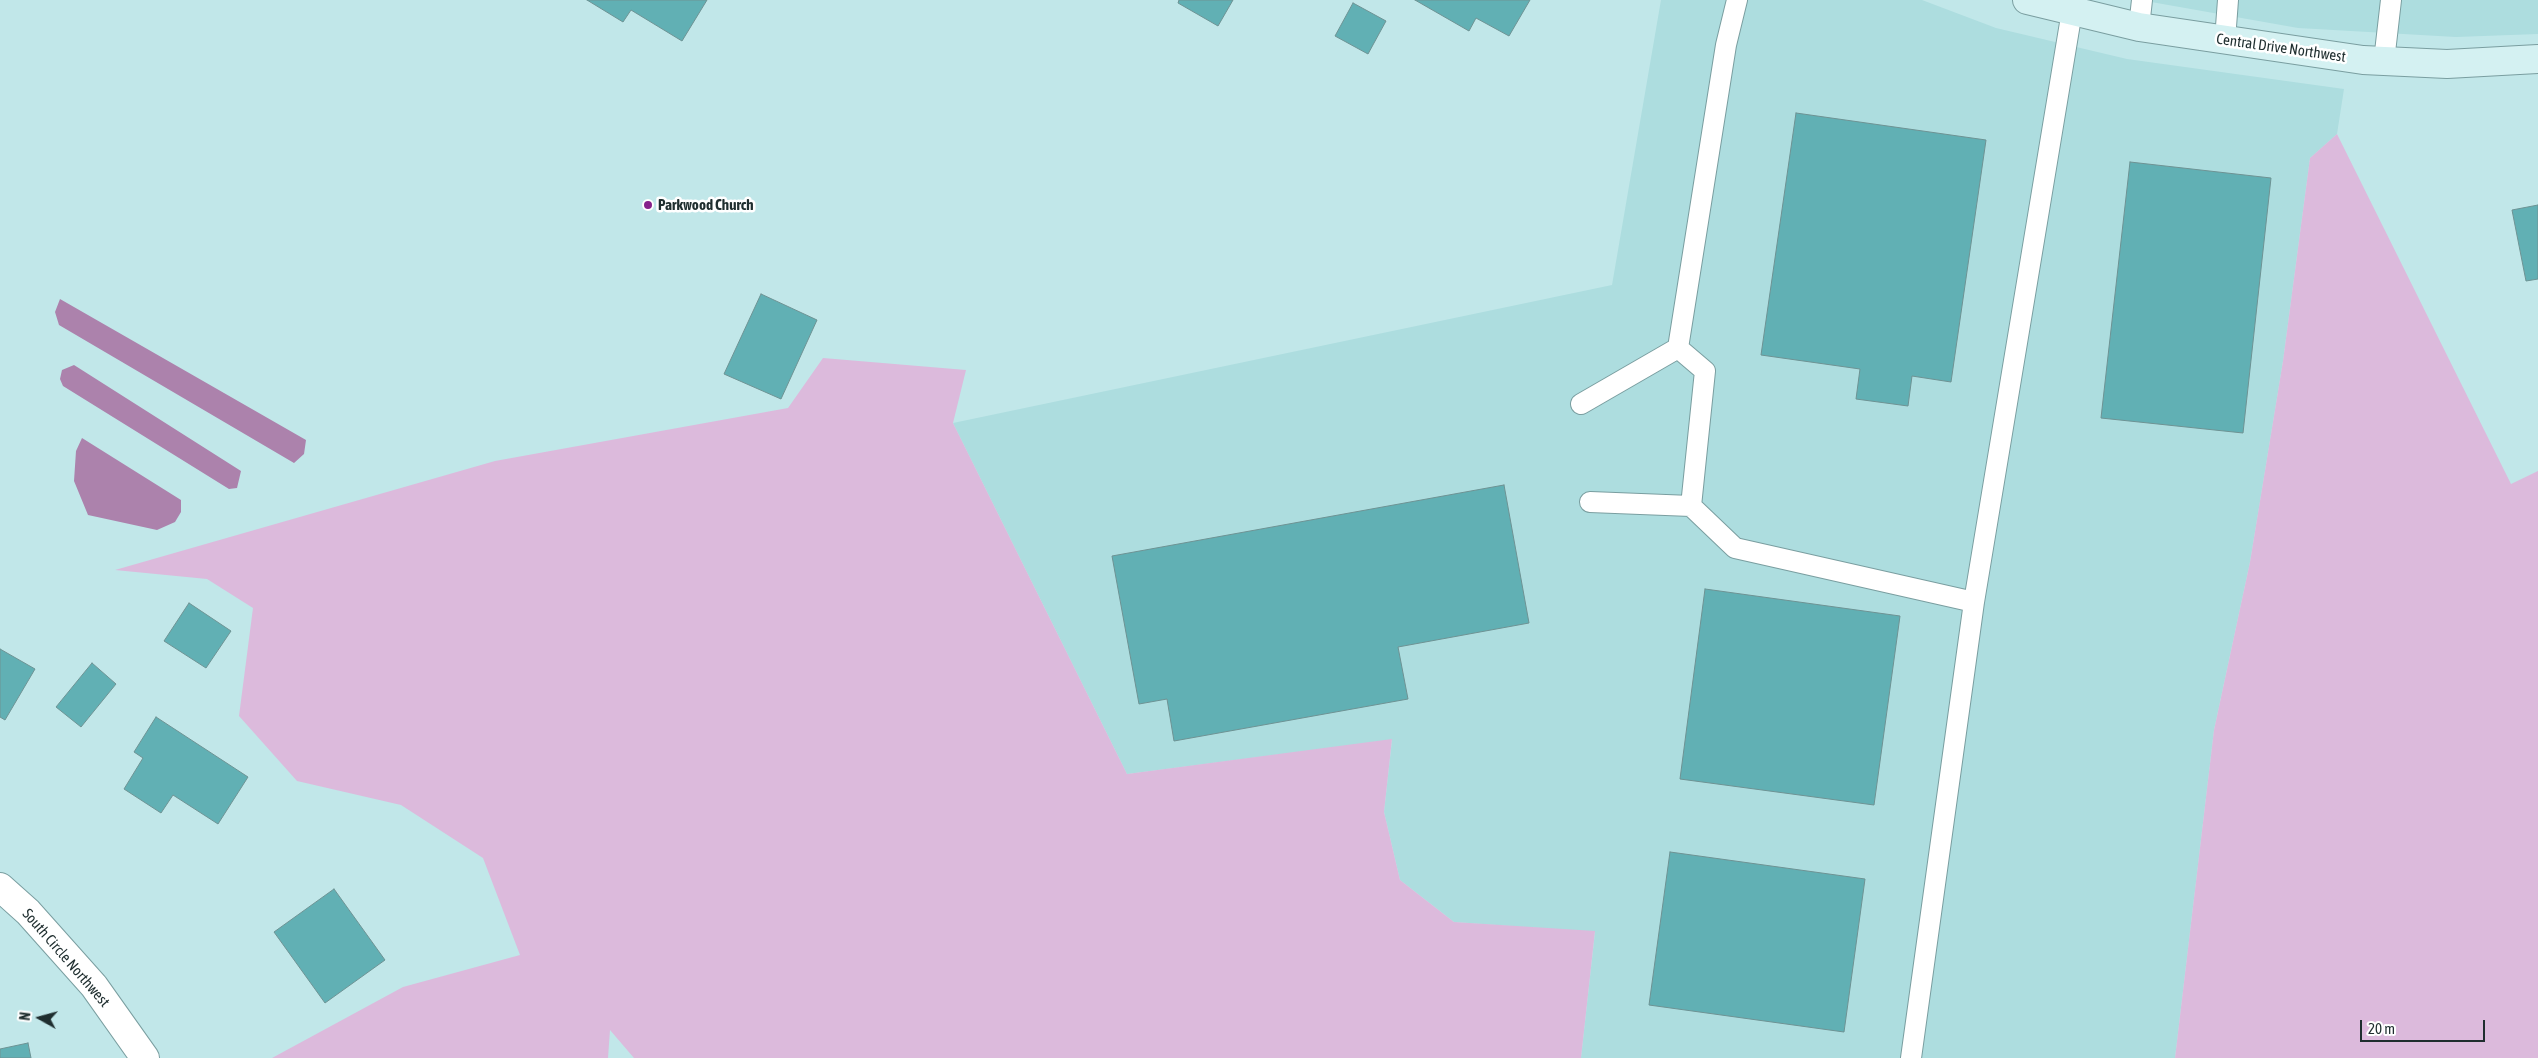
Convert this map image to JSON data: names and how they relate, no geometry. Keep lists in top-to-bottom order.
{
  "streets": {
    "street": ["Central Drive Northwest", "South Circle Northwest"]
  },
  "places": ["Parkwood Church"],
  "scale_bar": "20 m",
  "north": "left"
}
